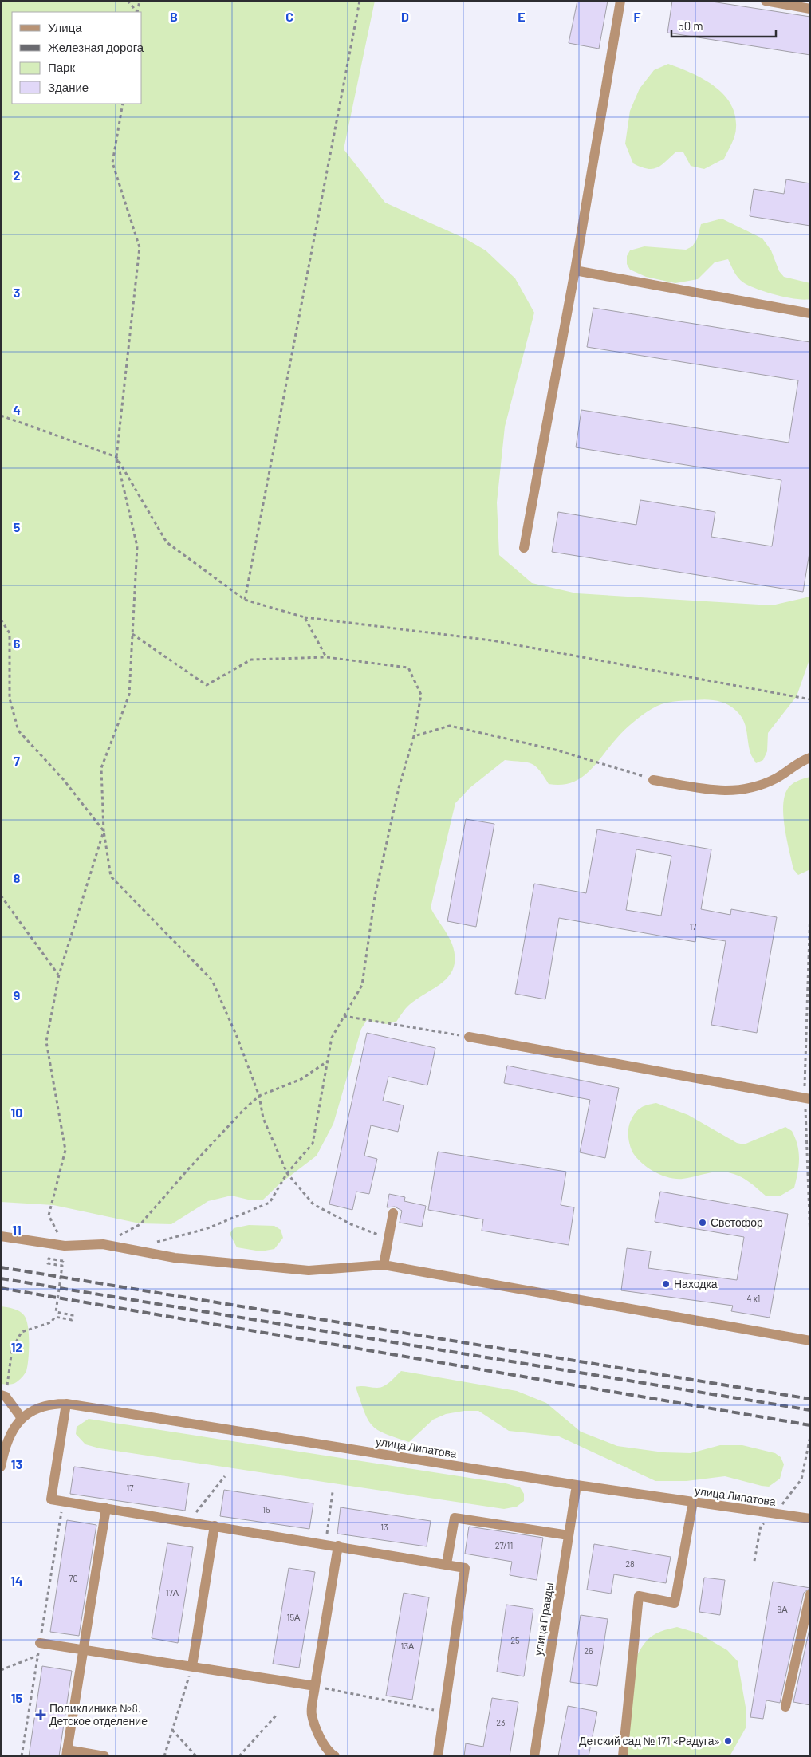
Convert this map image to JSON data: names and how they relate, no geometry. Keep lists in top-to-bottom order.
{
  "streets": {
    "street": ["улица Липатова", "улица Правды"]
  },
  "crossings": [
    ["улица Липатова", "улица Правды"]
  ],
  "places": {
    "other": ["Светофор", "Находка", "Детский сад № 171 «Радуга»"],
    "health": ["Поликлиника №8. Детское отделение"]
  },
  "house_numbers": [
    "17",
    "4 к1",
    "17",
    "15",
    "13",
    "27/11",
    "28",
    "70",
    "17А",
    "9А",
    "15А",
    "25",
    "13А",
    "26",
    "23"
  ],
  "legend": [
    "Улица",
    "Железная дорога",
    "Парк",
    "Здание"
  ],
  "scale_bar": "50 m",
  "grid": {
    "columns": [
      "B",
      "C",
      "D",
      "E",
      "F"
    ],
    "rows": [
      "2",
      "3",
      "4",
      "5",
      "6",
      "7",
      "8",
      "9",
      "10",
      "11",
      "12",
      "13",
      "14",
      "15"
    ]
  }
}
